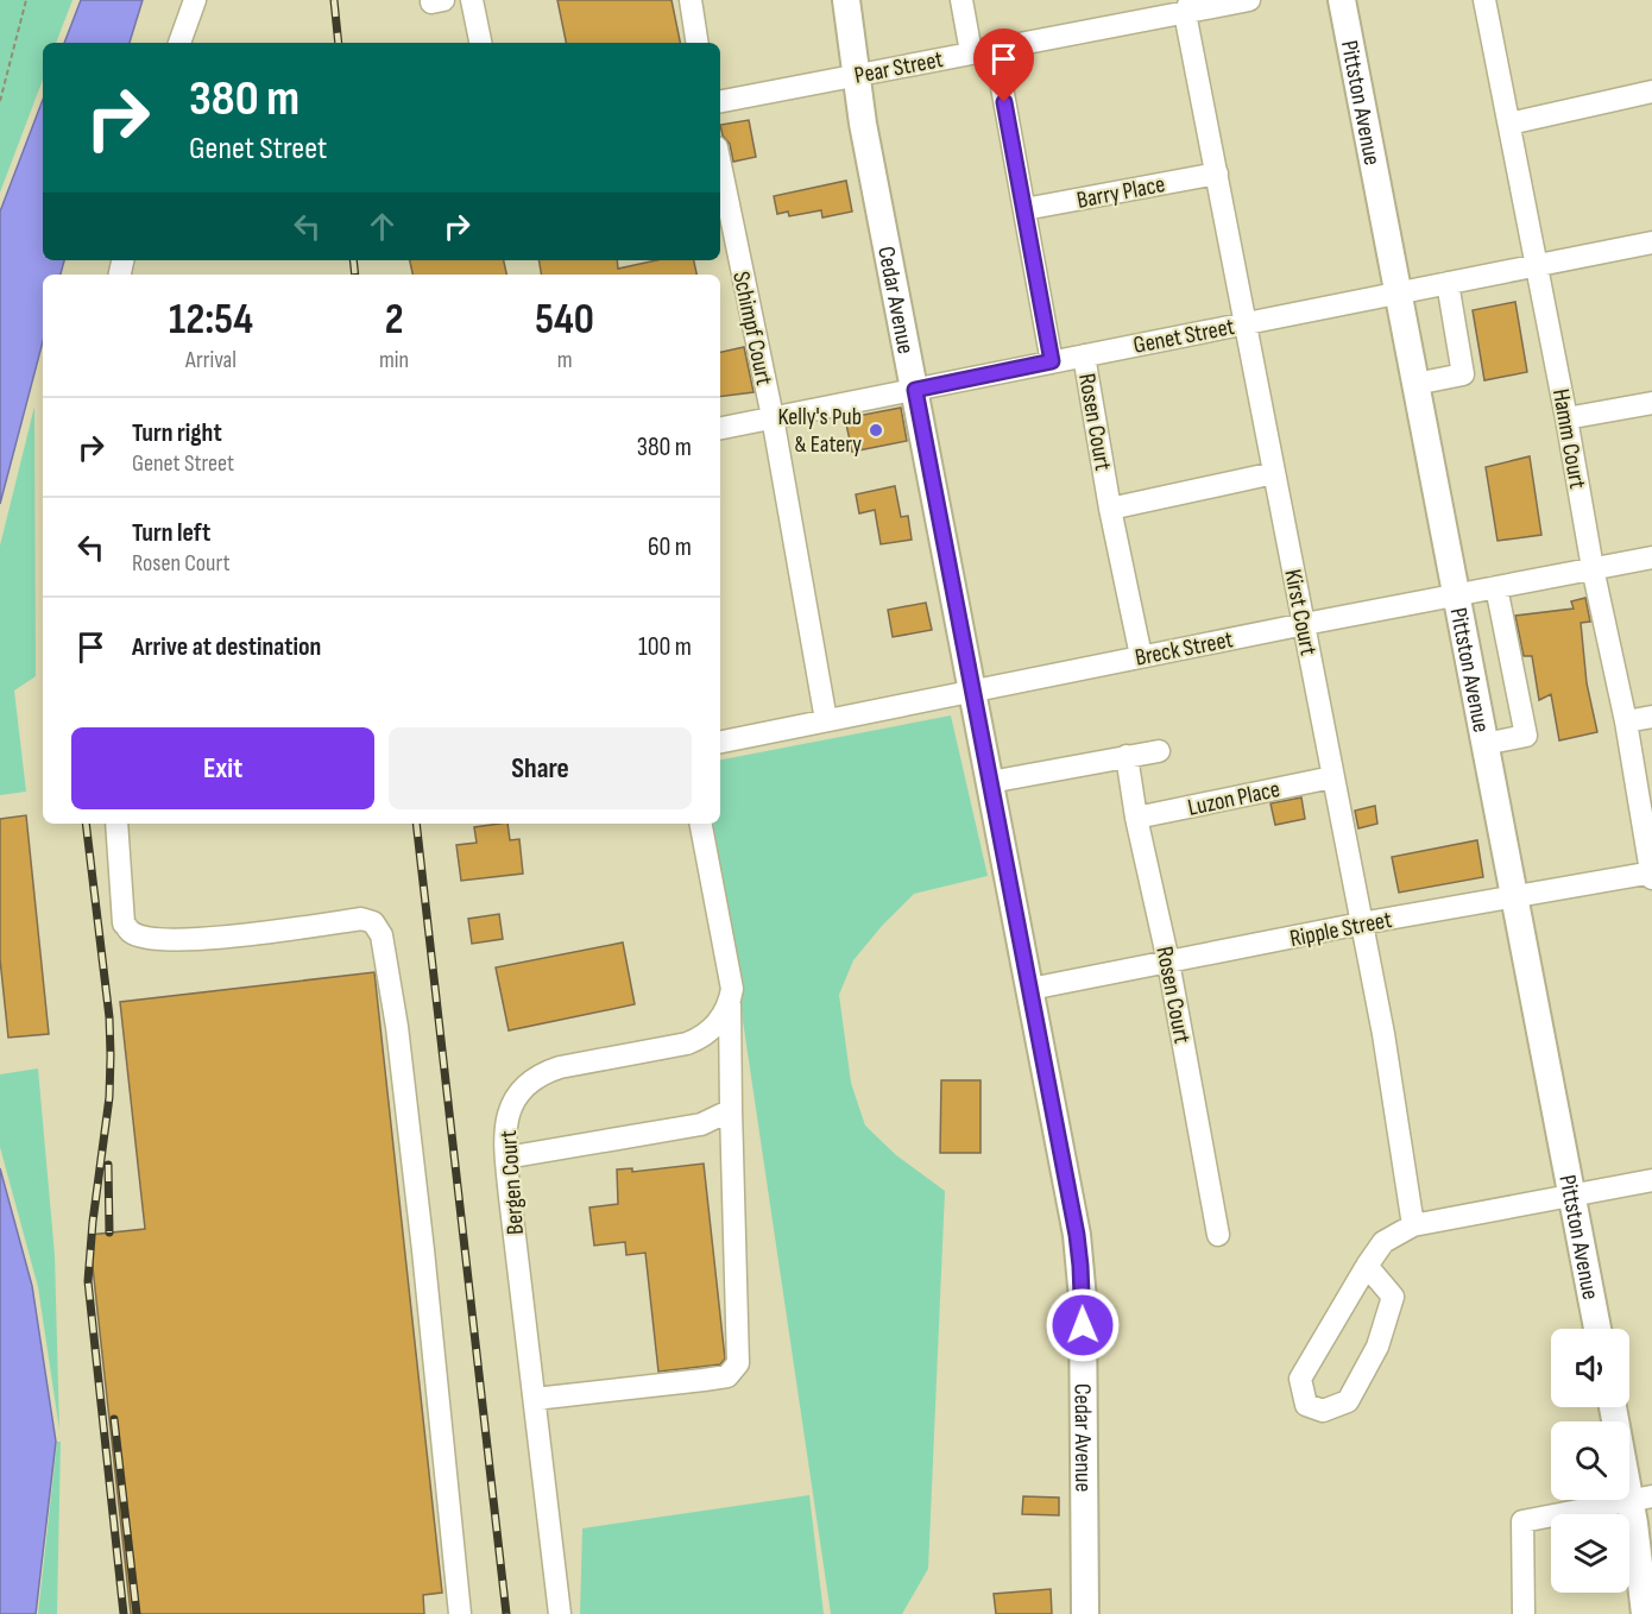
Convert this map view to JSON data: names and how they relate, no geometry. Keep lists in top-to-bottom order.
{
  "streets": {
    "main road": ["Pittston Avenue", "Cedar Avenue"],
    "street": [
      "Pear Street",
      "Barry Place",
      "Schimpf Court",
      "Genet Street",
      "Rosen Court",
      "Hamm Court",
      "Kirst Court",
      "Breck Street",
      "Luzon Place",
      "Ripple Street",
      "Bergen Court"
    ]
  },
  "crossings": [
    ["Pear Street", "Cedar Avenue"],
    ["Pear Street", "Rosen Court"],
    ["Pear Street", "Kirst Court"],
    ["Pittston Avenue", "Genet Street"],
    ["Pittston Avenue", "Breck Street"],
    ["Pittston Avenue", "Ripple Street"],
    ["Barry Place", "Rosen Court"],
    ["Barry Place", "Kirst Court"],
    ["Cedar Avenue", "Genet Street"],
    ["Cedar Avenue", "Breck Street"],
    ["Cedar Avenue", "Ripple Street"],
    ["Schimpf Court", "Genet Street"],
    ["Schimpf Court", "Breck Street"],
    ["Genet Street", "Rosen Court"],
    ["Genet Street", "Hamm Court"],
    ["Genet Street", "Kirst Court"],
    ["Rosen Court", "Breck Street"],
    ["Rosen Court", "Luzon Place"],
    ["Rosen Court", "Ripple Street"],
    ["Hamm Court", "Breck Street"],
    ["Hamm Court", "Ripple Street"],
    ["Kirst Court", "Breck Street"],
    ["Kirst Court", "Luzon Place"],
    ["Kirst Court", "Ripple Street"]
  ],
  "places": ["Kelly's Pub & Eatery"],
  "page": {
    "turn": ["380 m", "Genet Street"],
    "eta": [
      "12:54",
      "Arrival",
      "2",
      "min",
      "540",
      "m"
    ],
    "list": [
      {
        "name": "Turn right",
        "note": "Genet Street",
        "value": "380 m"
      },
      {
        "name": "Turn left",
        "note": "Rosen Court",
        "value": "60 m"
      },
      {
        "name": "Arrive at destination",
        "value": "100 m"
      }
    ],
    "buttons": ["Exit", "Share"]
  }
}
